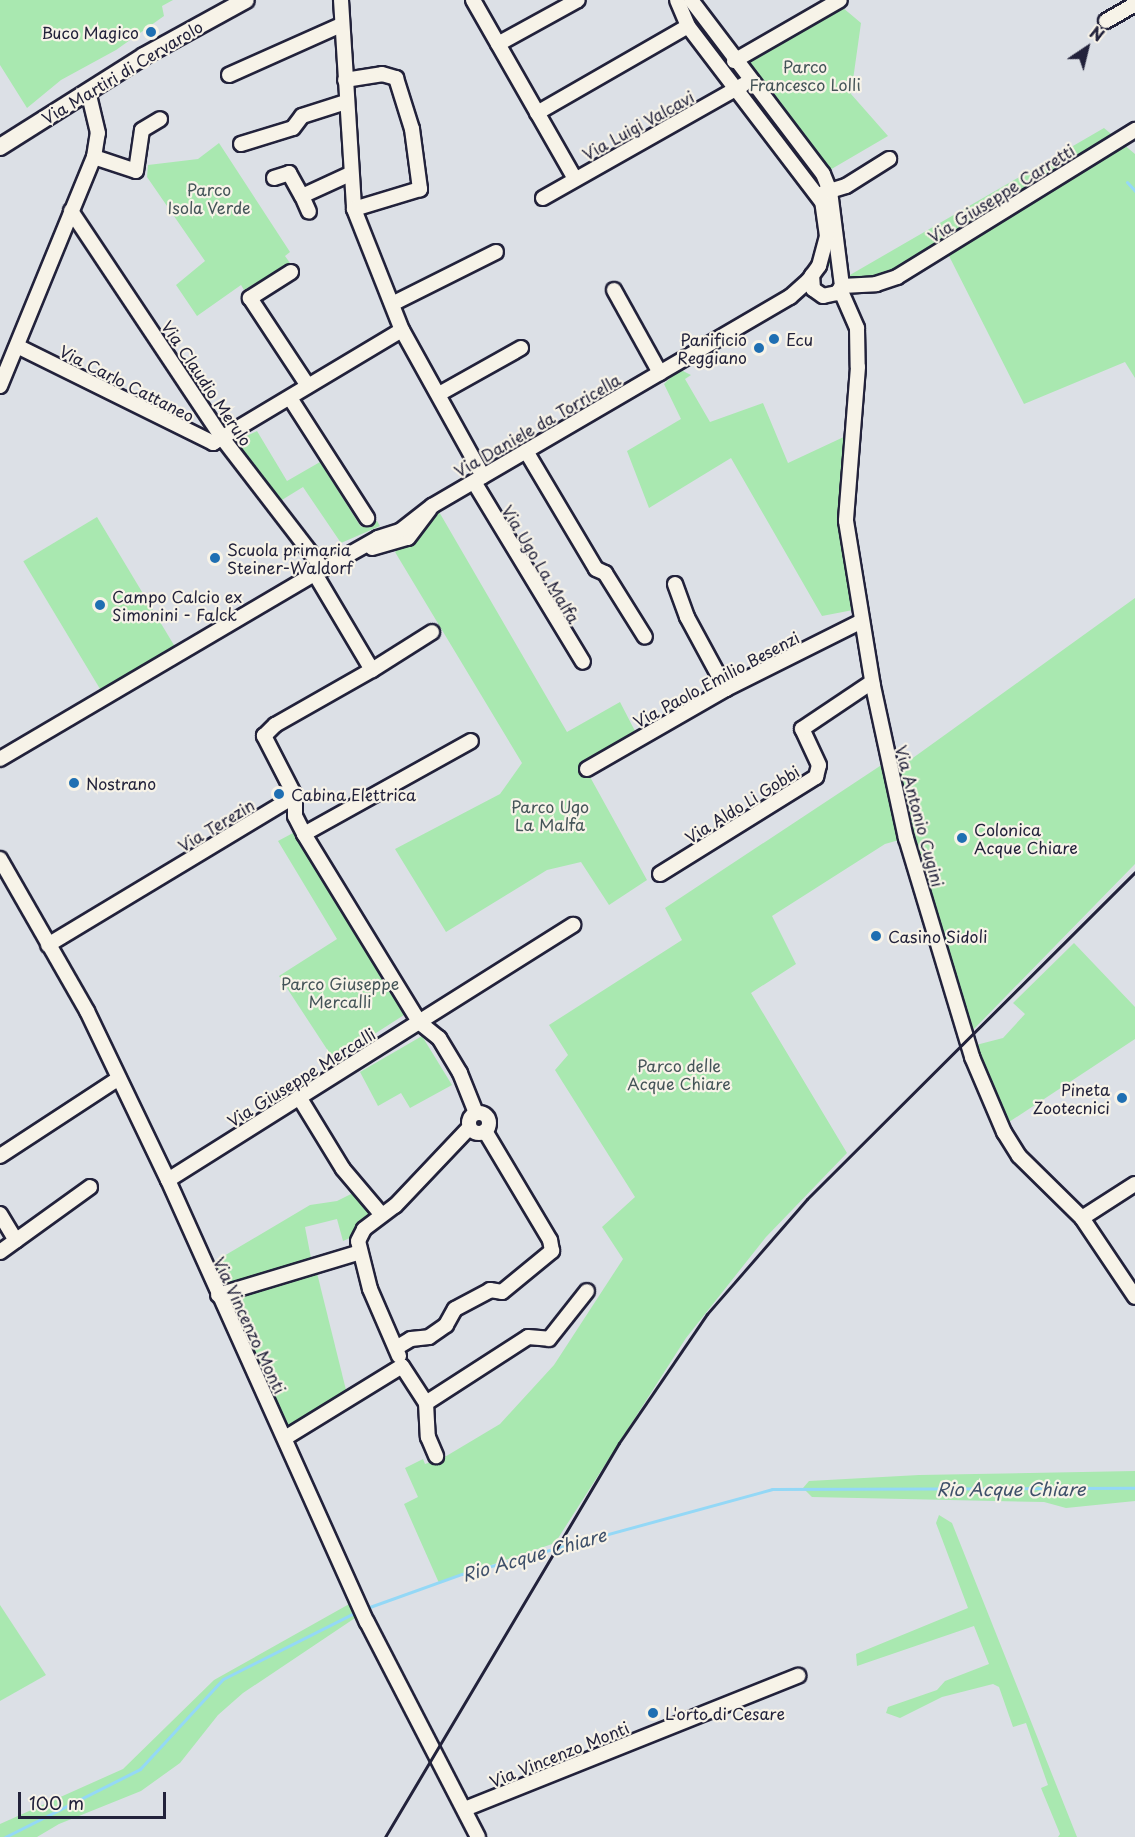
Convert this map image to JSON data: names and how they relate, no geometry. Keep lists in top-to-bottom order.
{
  "streets": {
    "main road": ["Via Martiri di Cervarolo"],
    "street": [
      "Via Luigi Valcavi",
      "Via Giuseppe Carretti",
      "Via Carlo Cattaneo",
      "Via Claudio Merulo",
      "Via Daniele da Torricella",
      "Via Ugo La Malfa",
      "Via Paolo Emilio Besenzi",
      "Via Aldo Li Gobbi",
      "Via Antonio Cugini",
      "Via Terezin",
      "Via Giuseppe Mercalli",
      "Via Vincenzo Monti"
    ]
  },
  "crossings": [
    ["Via Luigi Valcavi", "Via Antonio Cugini"],
    ["Via Giuseppe Carretti", "Via Antonio Cugini"],
    ["Via Carlo Cattaneo", "Via Claudio Merulo"],
    ["Via Claudio Merulo", "Via Daniele da Torricella"],
    ["Via Daniele da Torricella", "Via Ugo La Malfa"],
    ["Via Daniele da Torricella", "Via Antonio Cugini"],
    ["Via Paolo Emilio Besenzi", "Via Antonio Cugini"],
    ["Via Aldo Li Gobbi", "Via Antonio Cugini"],
    ["Via Terezin", "Via Vincenzo Monti"],
    ["Via Giuseppe Mercalli", "Via Vincenzo Monti"]
  ],
  "water": ["Rio Acque Chiare"],
  "parks": [
    "Parco Francesco Lolli",
    "Parco Isola Verde",
    "Parco Ugo La Malfa",
    "Parco Giuseppe Mercalli",
    "Parco delle Acque Chiare"
  ],
  "places": [
    "Buco Magico",
    "Ecu",
    "Panificio Reggiano",
    "Scuola primaria Steiner-Waldorf",
    "Campo Calcio ex Simonini - Falck",
    "Nostrano",
    "Cabina Elettrica",
    "Colonica Acque Chiare",
    "Casino Sidoli",
    "Pineta Zootecnici",
    "L'orto di Cesare"
  ],
  "scale_bar": "100 m",
  "north": "top right"
}
